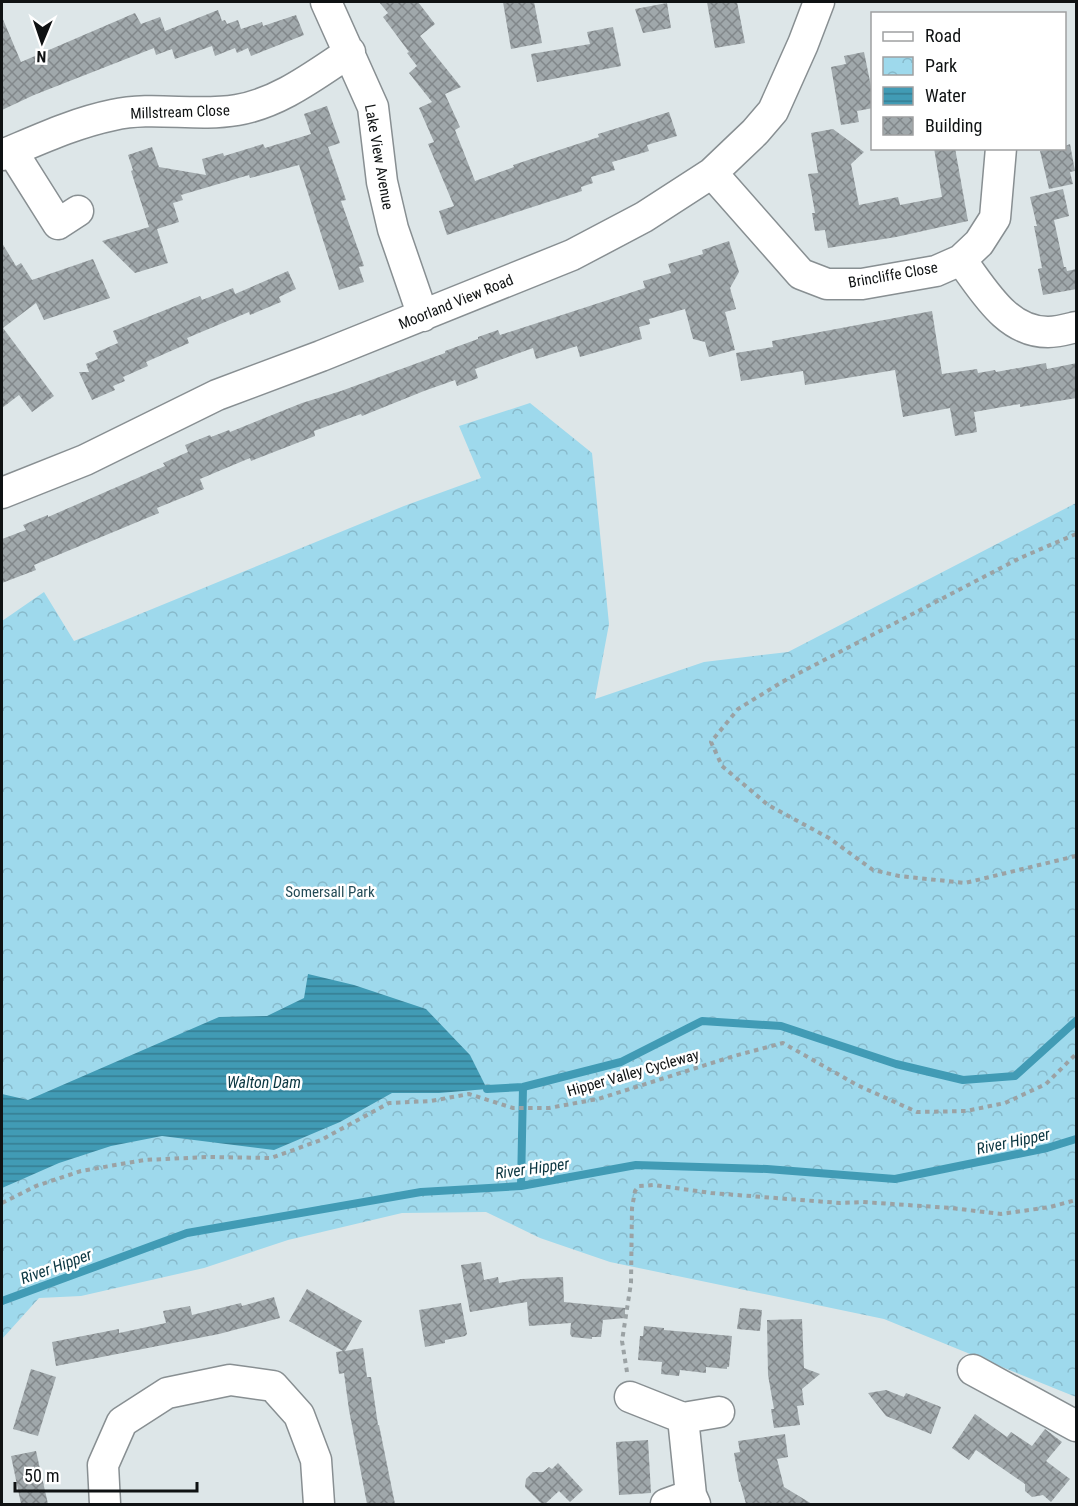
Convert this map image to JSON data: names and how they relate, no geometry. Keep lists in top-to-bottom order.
{
  "streets": {
    "street": [
      "Millstream Close",
      "Lake View Avenue",
      "Brincliffe Close",
      "Moorland View Road"
    ],
    "path": ["Hipper Valley Cycleway"]
  },
  "crossings": [
    ["Millstream Close", "Lake View Avenue"],
    ["Lake View Avenue", "Moorland View Road"],
    ["Brincliffe Close", "Moorland View Road"]
  ],
  "water": ["Walton Dam", "River Hipper"],
  "parks": ["Somersall Park"],
  "legend": [
    "Road",
    "Park",
    "Water",
    "Building"
  ],
  "scale_bar": "50 m",
  "north": "bottom"
}
